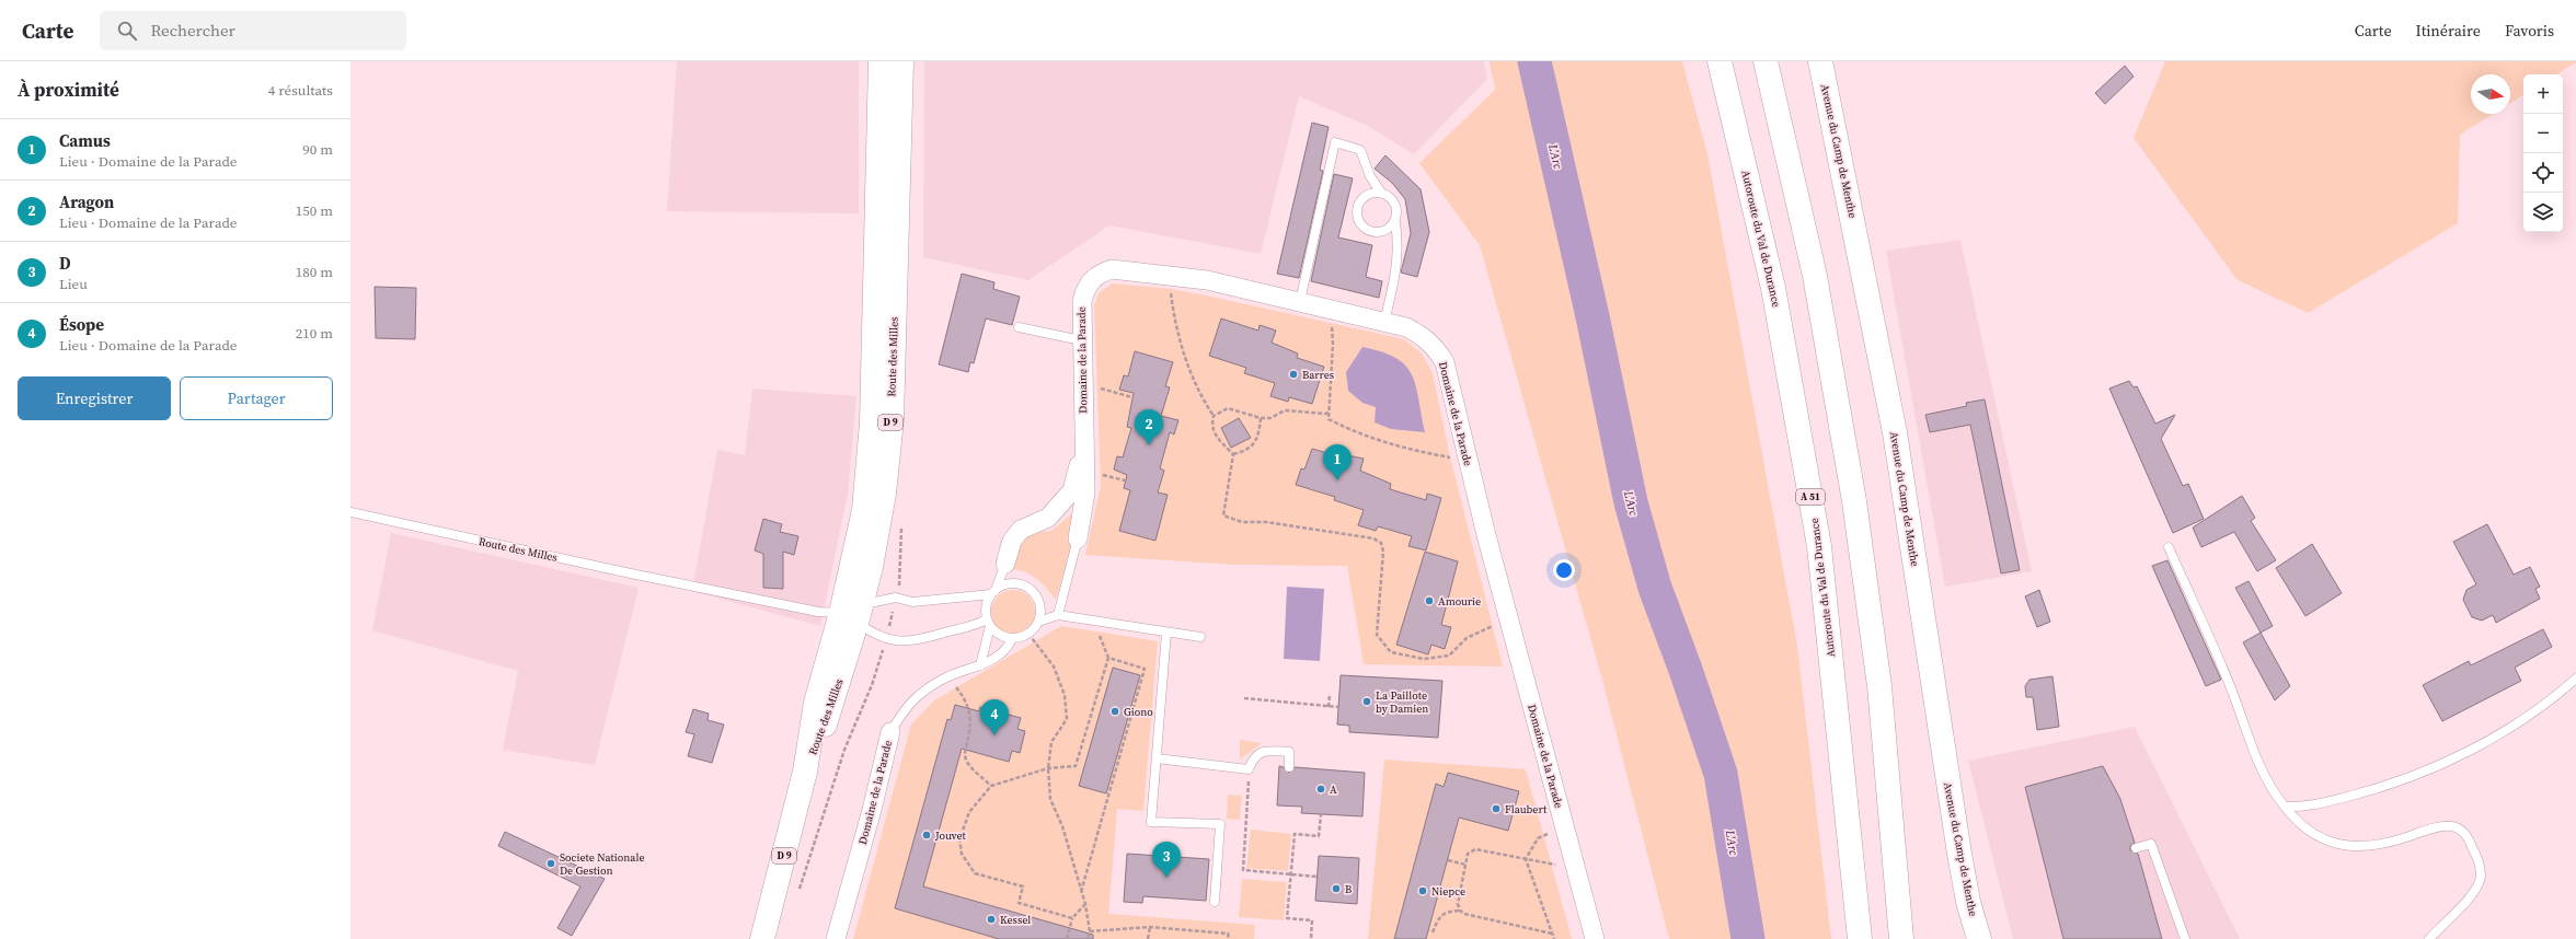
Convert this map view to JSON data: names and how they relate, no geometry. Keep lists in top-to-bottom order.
{
  "streets": {
    "main road": [
      "Avenue du Camp de Menthe",
      "Autoroute du Val de Durance",
      "Route des Milles",
      "D 9",
      "A 51"
    ],
    "street": ["Domaine de la Parade"]
  },
  "water": ["L'Arc"],
  "places": [
    "Barres",
    "Amourie",
    "La Paillote by Damien",
    "Giono",
    "A",
    "Flaubert",
    "Jouvet",
    "Societe Nationale De Gestion",
    "B",
    "Niepce",
    "Kessel"
  ],
  "north": "right",
  "page": {
    "header": "Carte",
    "search": "Rechercher",
    "nav": ["Carte", "Itinéraire", "Favoris"],
    "heading": ["À proximité", "4 résultats"],
    "map_buttons": ["+", "−"],
    "list": [
      {
        "mark": "1",
        "name": "Camus",
        "note": "Lieu · Domaine de la Parade",
        "value": "90 m"
      },
      {
        "mark": "2",
        "name": "Aragon",
        "note": "Lieu · Domaine de la Parade",
        "value": "150 m"
      },
      {
        "mark": "3",
        "name": "D",
        "note": "Lieu",
        "value": "180 m"
      },
      {
        "mark": "4",
        "name": "Ésope",
        "note": "Lieu · Domaine de la Parade",
        "value": "210 m"
      }
    ],
    "buttons": ["Enregistrer", "Partager"],
    "pins": [
      "2",
      "1",
      "4",
      "3"
    ]
  }
}
